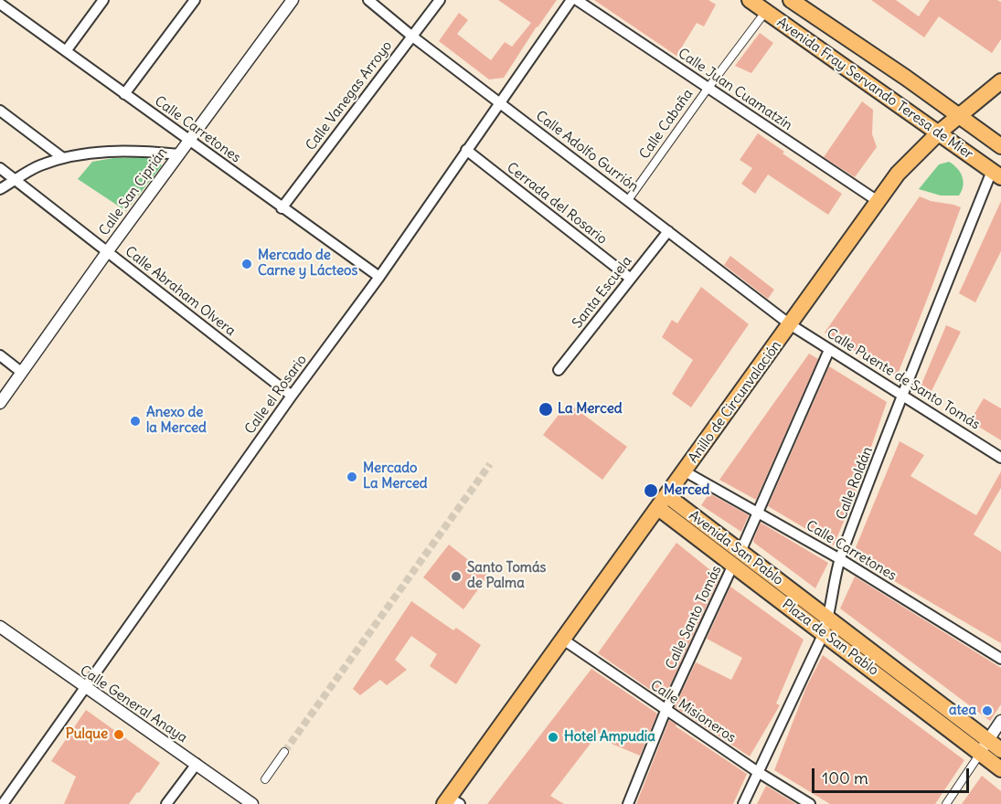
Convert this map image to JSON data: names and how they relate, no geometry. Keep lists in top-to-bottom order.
{
  "streets": {
    "main road": [
      "Avenida Fray Servando Teresa de Mier",
      "Anillo de Circunvalación",
      "Avenida San Pablo",
      "Plaza de San Pablo"
    ],
    "street": [
      "Calle Juan Cuamatzín",
      "Calle Vanegas Arroyo",
      "Calle Cabaña",
      "Calle Carretones",
      "Calle Adolfo Gurrión",
      "Calle San Ciprián",
      "Cerrada del Rosario",
      "Calle Abraham Olvera",
      "Santa Escuela",
      "Calle Puente de Santo Tomás",
      "Calle el Rosario",
      "Calle Roldán",
      "Calle Santo Tomás",
      "Calle General Anaya",
      "Calle Misioneros"
    ]
  },
  "crossings": [
    ["Avenida Fray Servando Teresa de Mier", "Calle Cabaña"],
    ["Avenida Fray Servando Teresa de Mier", "Anillo de Circunvalación"],
    ["Avenida Fray Servando Teresa de Mier", "Calle Roldán"],
    ["Calle Juan Cuamatzín", "Calle Cabaña"],
    ["Calle Juan Cuamatzín", "Anillo de Circunvalación"],
    ["Calle Vanegas Arroyo", "Calle Carretones"],
    ["Calle Vanegas Arroyo", "Calle Adolfo Gurrión"],
    ["Calle Cabaña", "Calle Adolfo Gurrión"],
    ["Calle Carretones", "Calle San Ciprián"],
    ["Calle Carretones", "Calle el Rosario"],
    ["Calle Carretones", "Anillo de Circunvalación"],
    ["Calle Carretones", "Calle Roldán"],
    ["Calle Carretones", "Calle Santo Tomás"],
    ["Calle Adolfo Gurrión", "Santa Escuela"],
    ["Calle Adolfo Gurrión", "Calle Puente de Santo Tomás"],
    ["Calle Adolfo Gurrión", "Calle el Rosario"],
    ["Calle Adolfo Gurrión", "Anillo de Circunvalación"],
    ["Calle San Ciprián", "Calle Abraham Olvera"],
    ["Cerrada del Rosario", "Santa Escuela"],
    ["Cerrada del Rosario", "Calle el Rosario"],
    ["Calle Abraham Olvera", "Calle el Rosario"],
    ["Calle Puente de Santo Tomás", "Anillo de Circunvalación"],
    ["Calle Puente de Santo Tomás", "Calle Roldán"],
    ["Calle Puente de Santo Tomás", "Calle Santo Tomás"],
    ["Calle el Rosario", "Calle General Anaya"],
    ["Anillo de Circunvalación", "Plaza de San Pablo"],
    ["Anillo de Circunvalación", "Calle Misioneros"],
    ["Calle Roldán", "Avenida San Pablo"],
    ["Calle Roldán", "Plaza de San Pablo"],
    ["Calle Roldán", "Calle Misioneros"],
    ["Avenida San Pablo", "Calle Santo Tomás"],
    ["Avenida San Pablo", "Plaza de San Pablo"],
    ["Calle Santo Tomás", "Plaza de San Pablo"],
    ["Calle Santo Tomás", "Calle Misioneros"]
  ],
  "places": [
    "Mercado de Carne y Lácteos",
    "La Merced",
    "Anexo de la Merced",
    "Mercado La Merced",
    "Merced",
    "Santo Tomás de Palma",
    "atea",
    "Pulque",
    "Hotel Ampudia"
  ],
  "scale_bar": "100 m"
}
